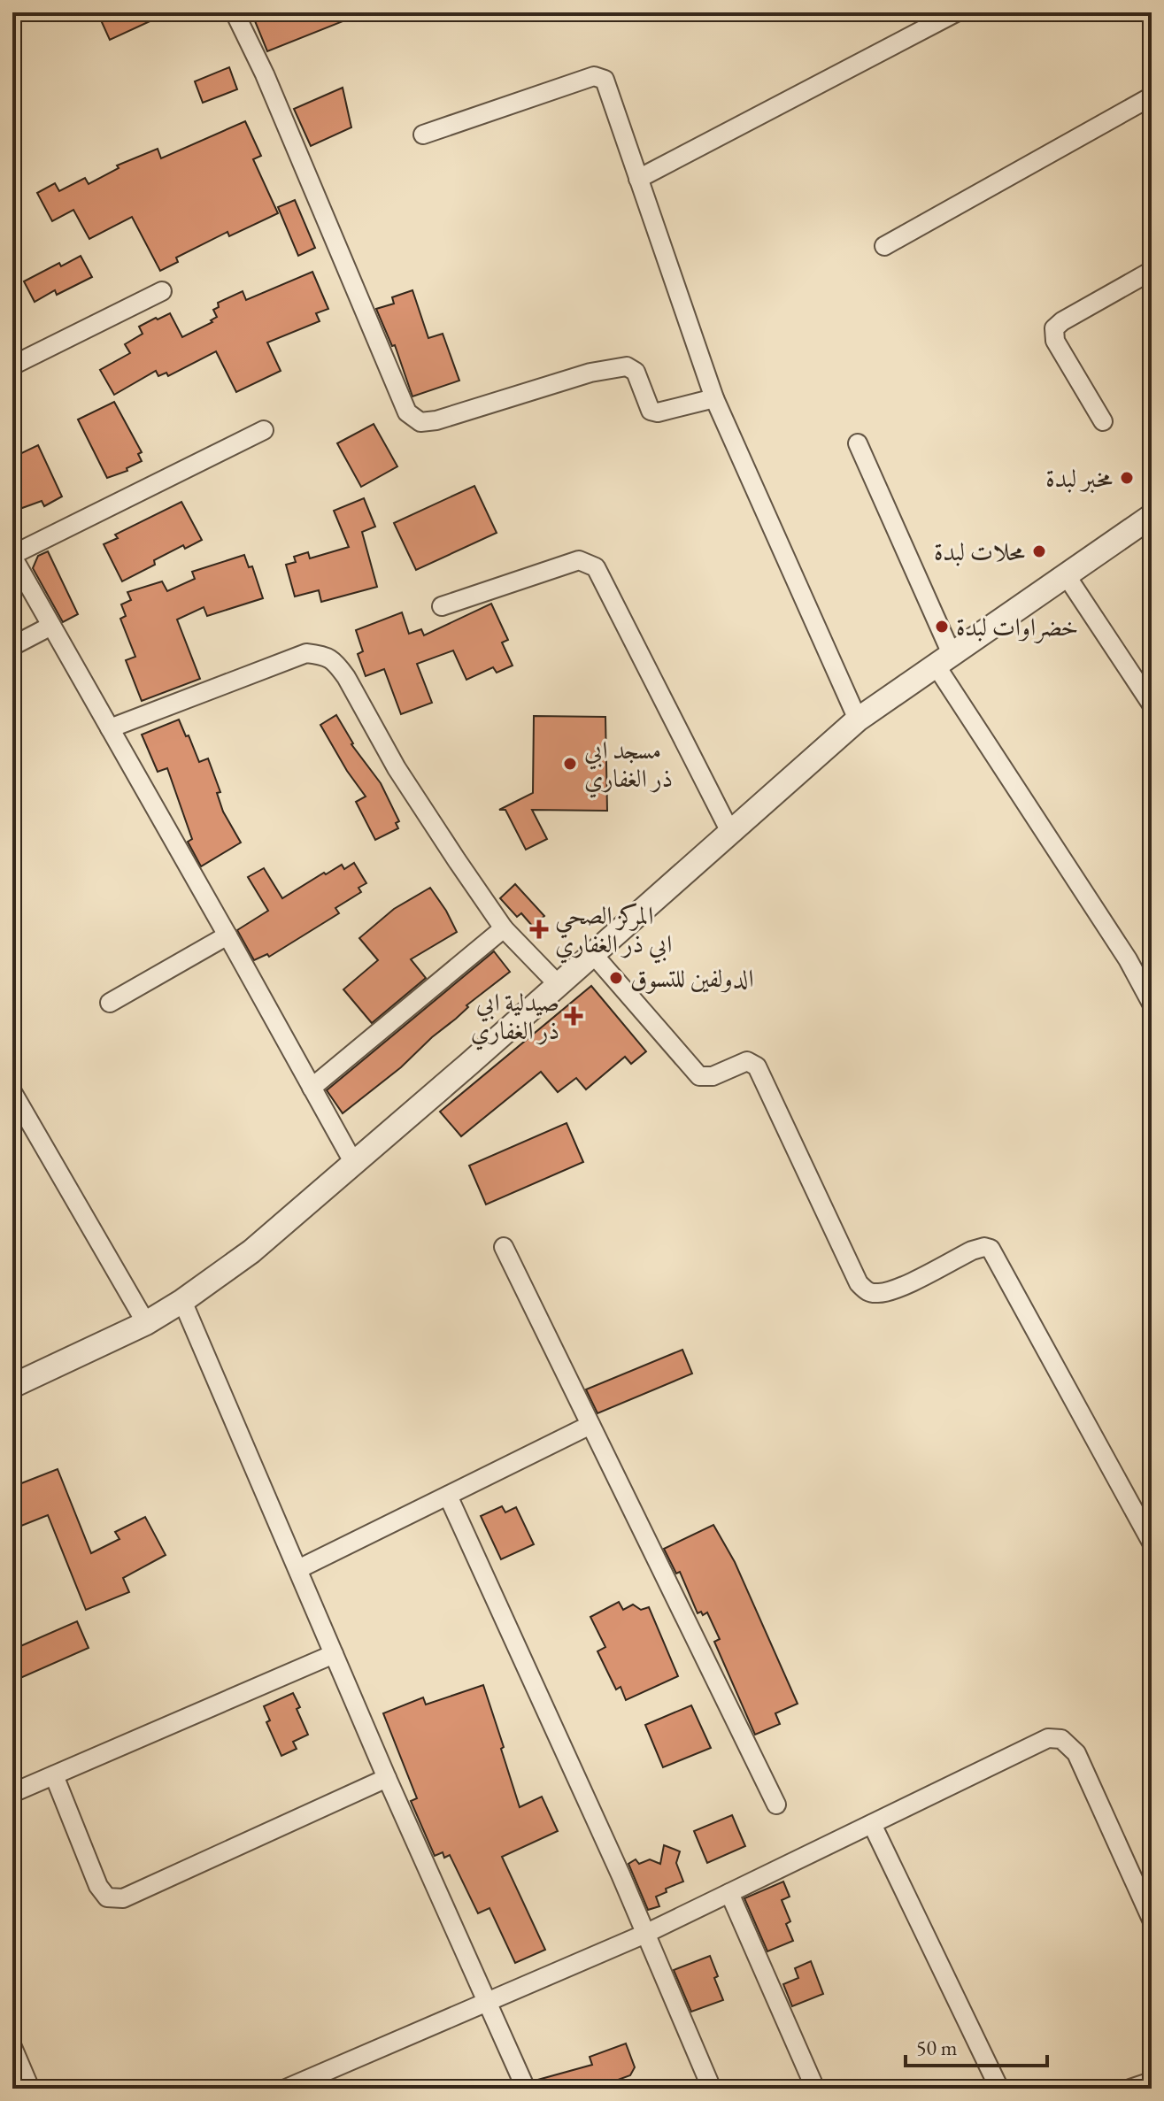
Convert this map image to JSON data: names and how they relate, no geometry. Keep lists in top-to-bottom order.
{
  "places": {
    "other": [
      "مخبر لبدة",
      "محلات لبدة",
      "خضراوات لبدة",
      "مسجد ابي ذر الغفاري",
      "الدولفين للتسوق"
    ],
    "health": ["المركز الصحي ابي ذر الغفاري", "صيدلية ابي ذر الغفاري"]
  },
  "scale_bar": "50 m"
}
